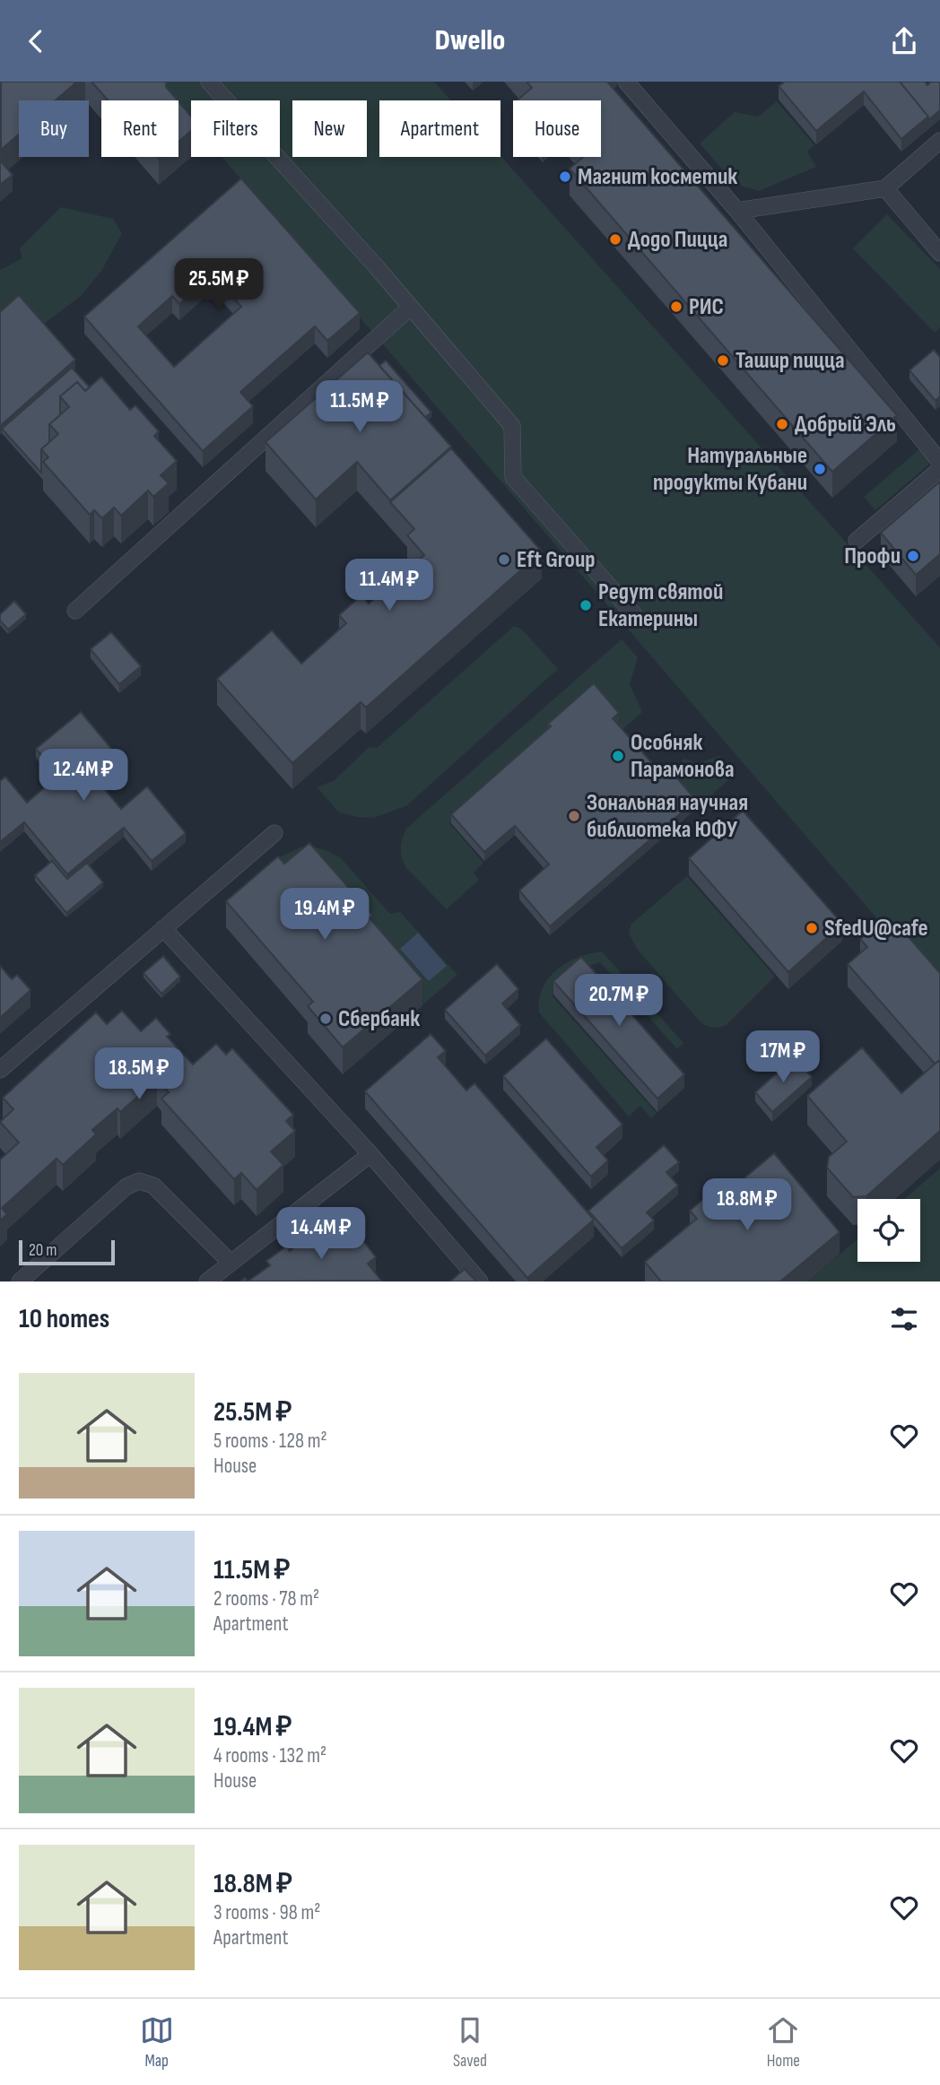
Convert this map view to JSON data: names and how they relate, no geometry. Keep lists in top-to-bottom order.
{
  "places": [
    "Магнит косметик",
    "Додо Пицца",
    "РИС",
    "Ташир пицца",
    "Добрый Эль",
    "Натуральные продукты Кубани",
    "Профи",
    "Eft Group",
    "Редут святой Екатерины",
    "Особняк Парамонова",
    "Зональная научная библиотека ЮФУ",
    "SfedU@cafe",
    "Сбербанк"
  ],
  "scale_bar": "20 m",
  "page": {
    "header": "Dwello",
    "chip": [
      "Buy",
      "Rent",
      "Filters",
      "New",
      "Apartment",
      "House"
    ],
    "price": [
      "25.5M ₽",
      "11.5M ₽",
      "11.4M ₽",
      "12.4M ₽",
      "19.4M ₽",
      "20.7M ₽",
      "17M ₽",
      "18.5M ₽",
      "18.8M ₽",
      "14.4M ₽"
    ],
    "scale": "20 m",
    "heading": "10 homes",
    "list": [
      {
        "name": "25.5M ₽",
        "note": "5 rooms · 128 m² · House"
      },
      {
        "name": "11.5M ₽",
        "note": "2 rooms · 78 m² · Apartment"
      },
      {
        "name": "19.4M ₽",
        "note": "4 rooms · 132 m² · House"
      },
      {
        "name": "18.8M ₽",
        "note": "3 rooms · 98 m² · Apartment"
      }
    ],
    "tabs": ["Map", "Saved", "Home"]
  }
}
